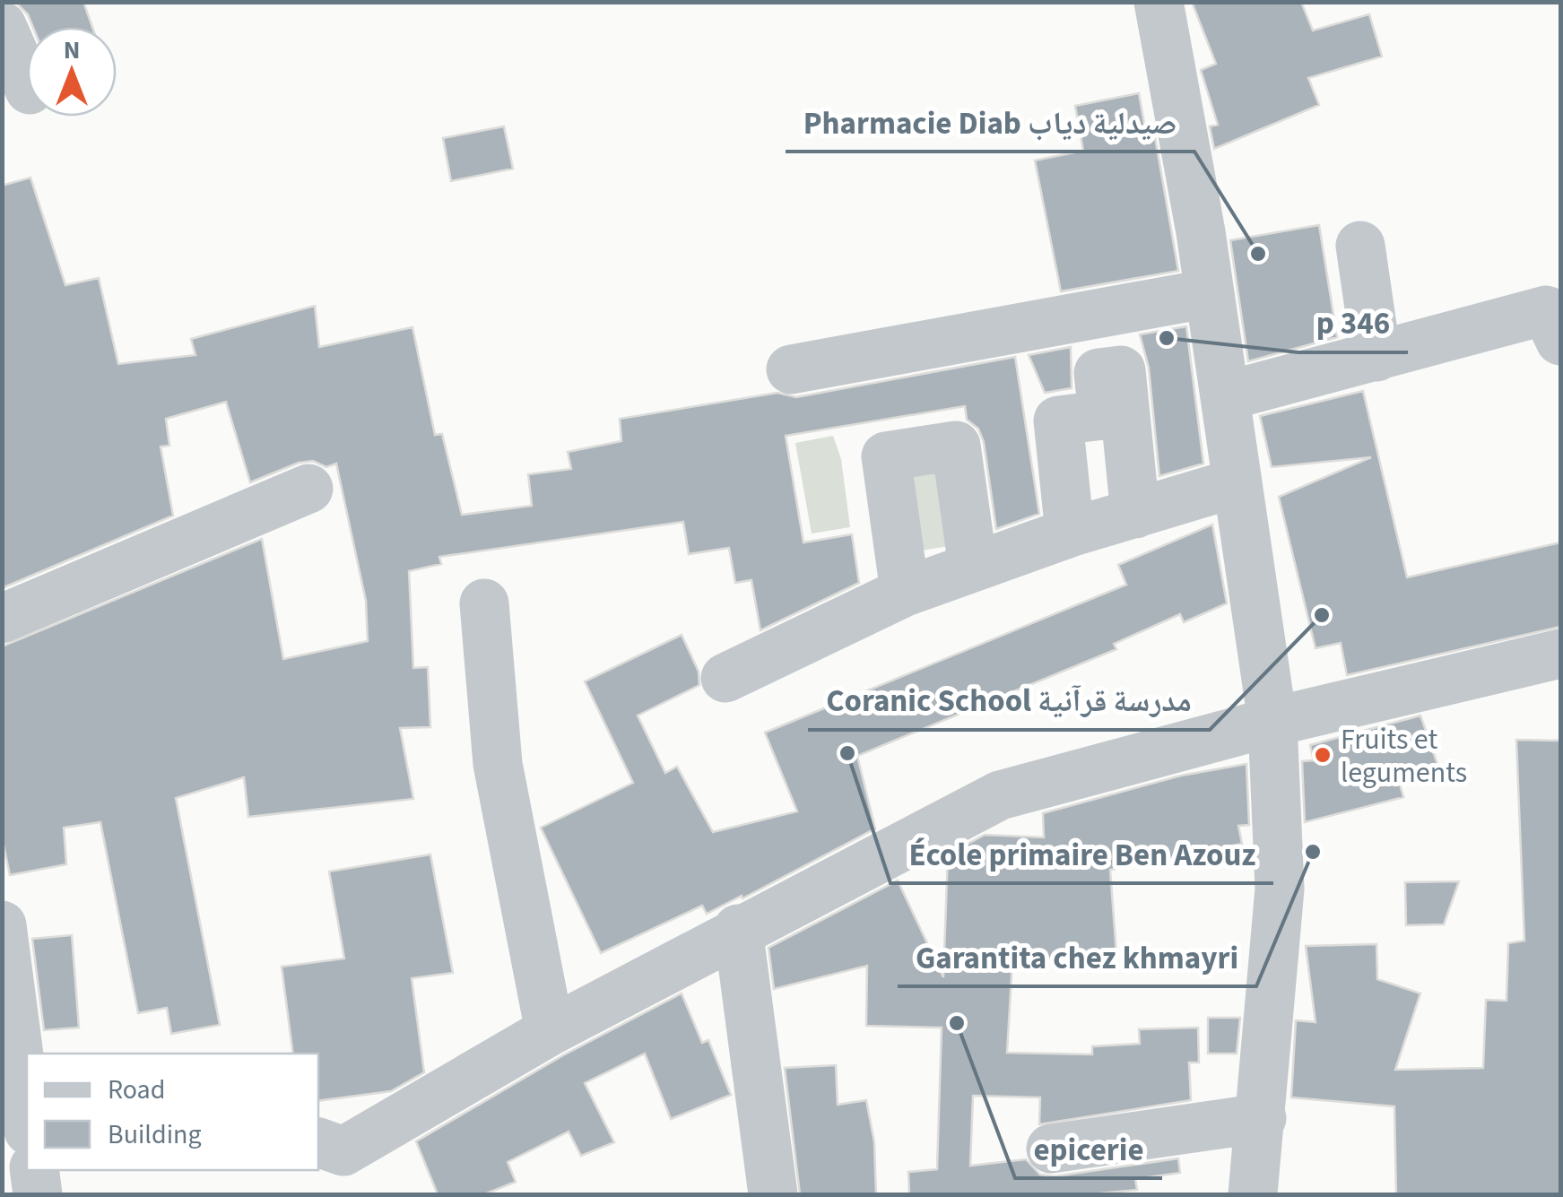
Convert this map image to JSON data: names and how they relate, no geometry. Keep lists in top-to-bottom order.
{
  "places": [
    "Pharmacie Diab صيدلية دياب",
    "p 346",
    "Coranic School مدرسة قرآنية",
    "École primaire Ben Azouz",
    "Fruits et leguments",
    "Garantita chez khmayri",
    "epicerie"
  ],
  "legend": ["Road", "Building"],
  "north": "top"
}
